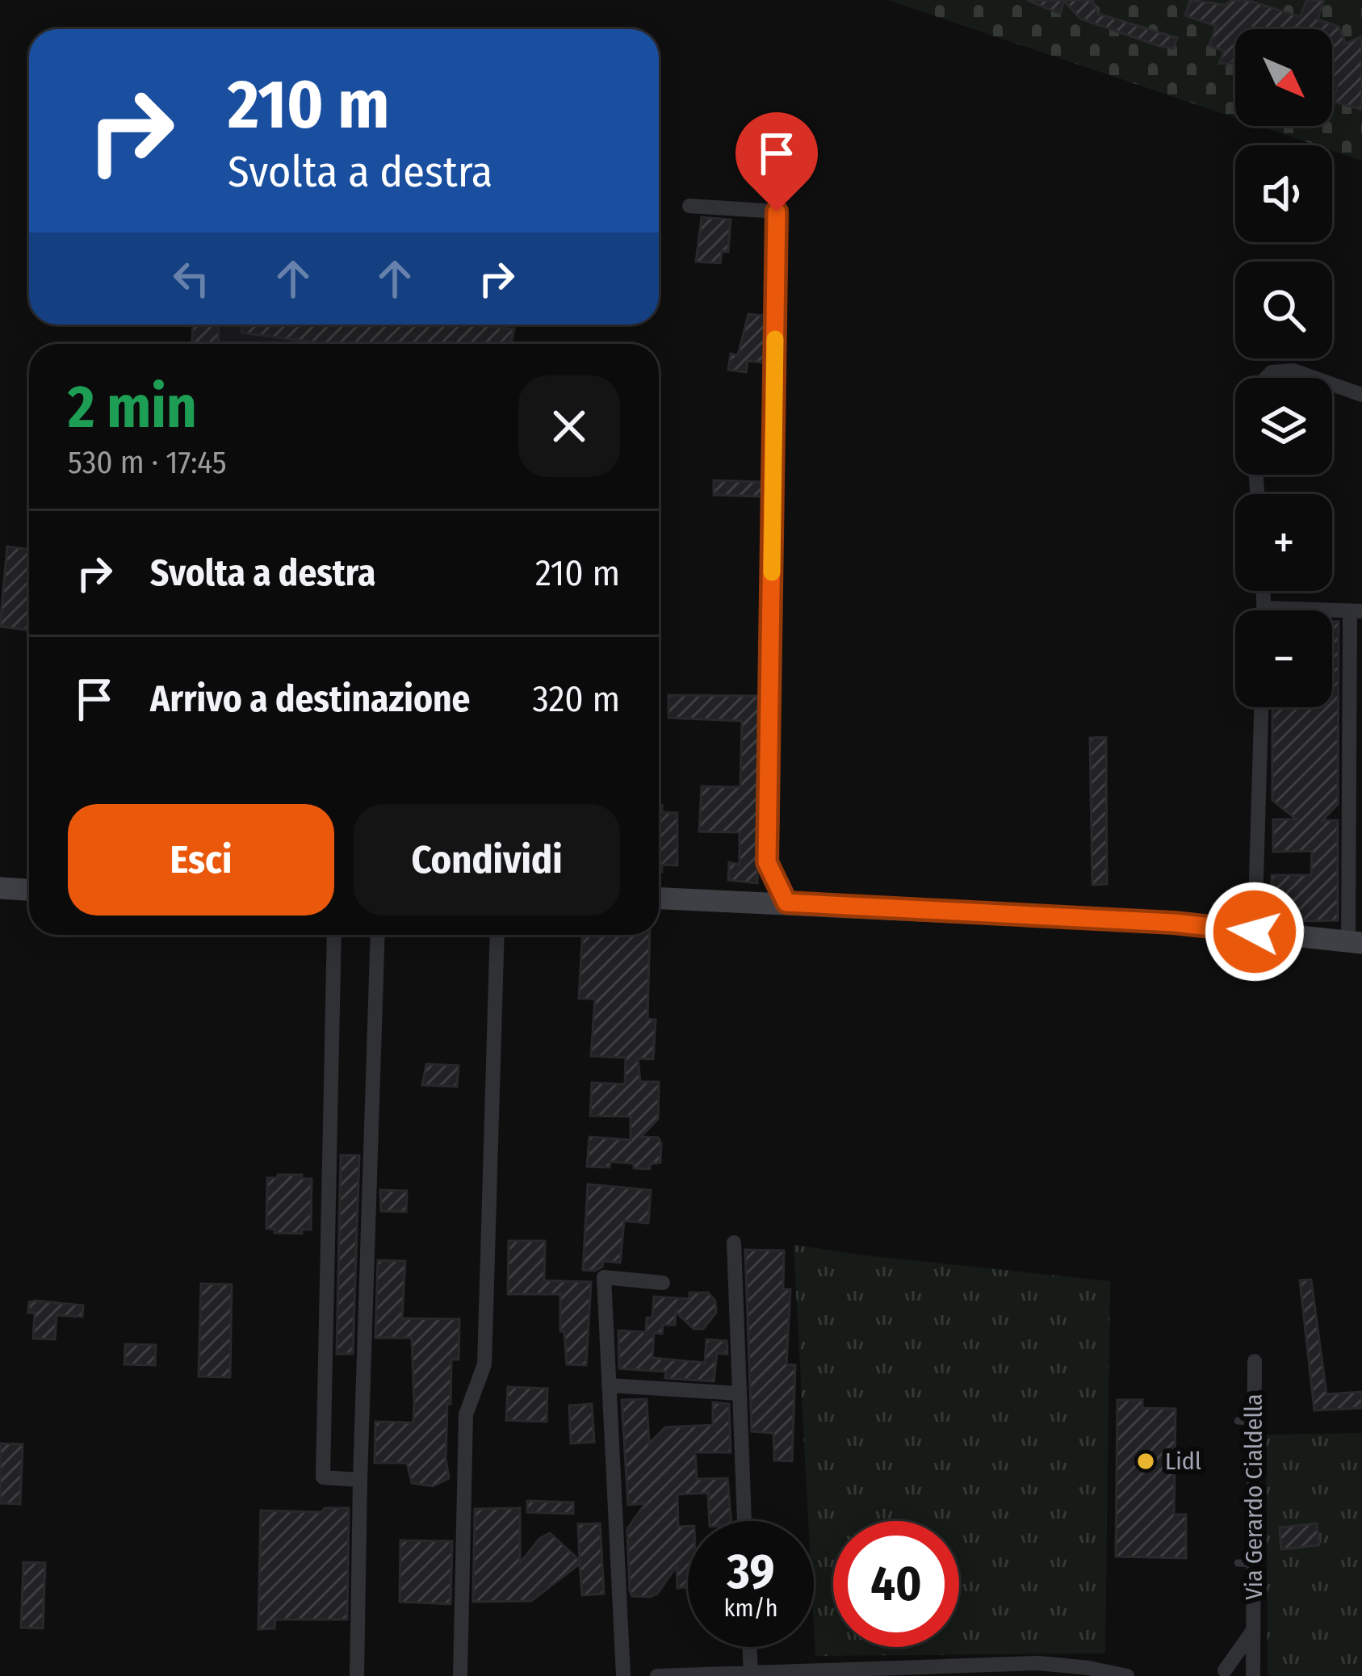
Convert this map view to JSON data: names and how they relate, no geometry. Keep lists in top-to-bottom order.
{
  "streets": {
    "street": ["Via Gerardo Cialdella"]
  },
  "places": ["Lidl"],
  "north": "bottom right",
  "page": {
    "map_buttons": ["+", "−"],
    "turn": ["210 m", "Svolta a destra"],
    "heading": ["2 min", "530 m · 17:45"],
    "list": [
      {
        "name": "Svolta a destra",
        "value": "210 m"
      },
      {
        "name": "Arrivo a destinazione",
        "value": "320 m"
      }
    ],
    "buttons": ["Esci", "Condividi"],
    "speed": "39 km/h",
    "limit": "40"
  }
}
